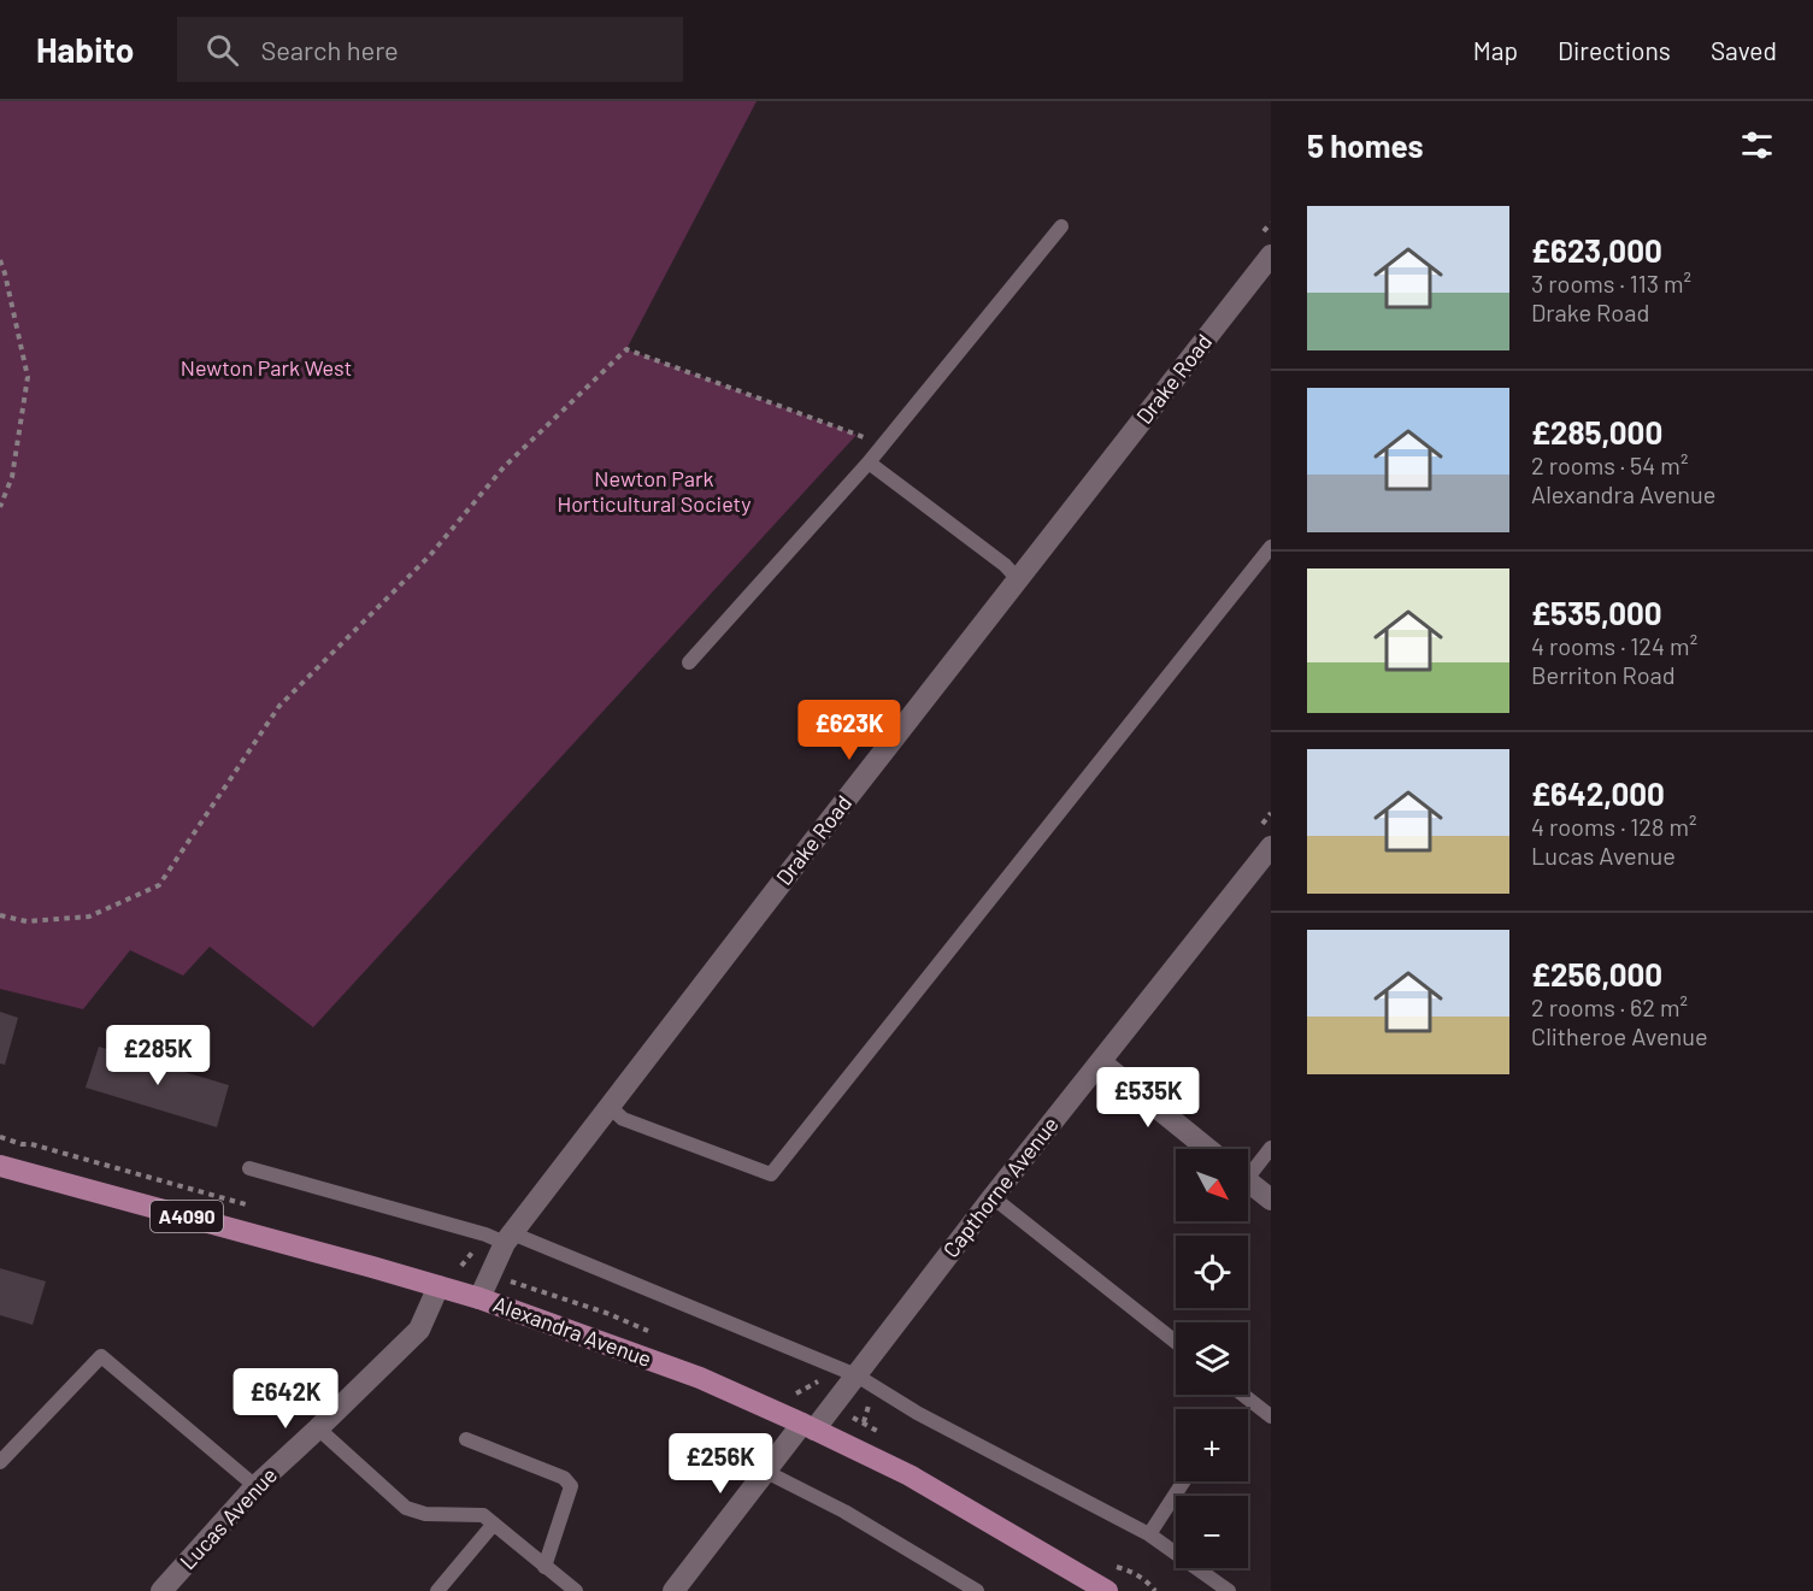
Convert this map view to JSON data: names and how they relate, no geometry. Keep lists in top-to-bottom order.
{
  "streets": {
    "main road": ["A4090", "Alexandra Avenue"],
    "street": ["Drake Road", "Capthorne Avenue", "Lucas Avenue"]
  },
  "crossings": [
    ["Drake Road", "Alexandra Avenue"],
    ["Capthorne Avenue", "Alexandra Avenue"],
    ["Alexandra Avenue", "Lucas Avenue"]
  ],
  "parks": ["Newton Park West", "Newton Park Horticultural Society"],
  "north": "bottom right",
  "page": {
    "header": "Habito",
    "search": "Search here",
    "nav": ["Map", "Directions", "Saved"],
    "heading": "5 homes",
    "list": [
      {
        "name": "£623,000",
        "note": "3 rooms · 113 m² · Drake Road"
      },
      {
        "name": "£285,000",
        "note": "2 rooms · 54 m² · Alexandra Avenue"
      },
      {
        "name": "£535,000",
        "note": "4 rooms · 124 m² · Berriton Road"
      },
      {
        "name": "£642,000",
        "note": "4 rooms · 128 m² · Lucas Avenue"
      },
      {
        "name": "£256,000",
        "note": "2 rooms · 62 m² · Clitheroe Avenue"
      }
    ],
    "price": [
      "£623K",
      "£285K",
      "£535K",
      "£642K",
      "£256K"
    ],
    "map_buttons": ["+", "−"]
  }
}
